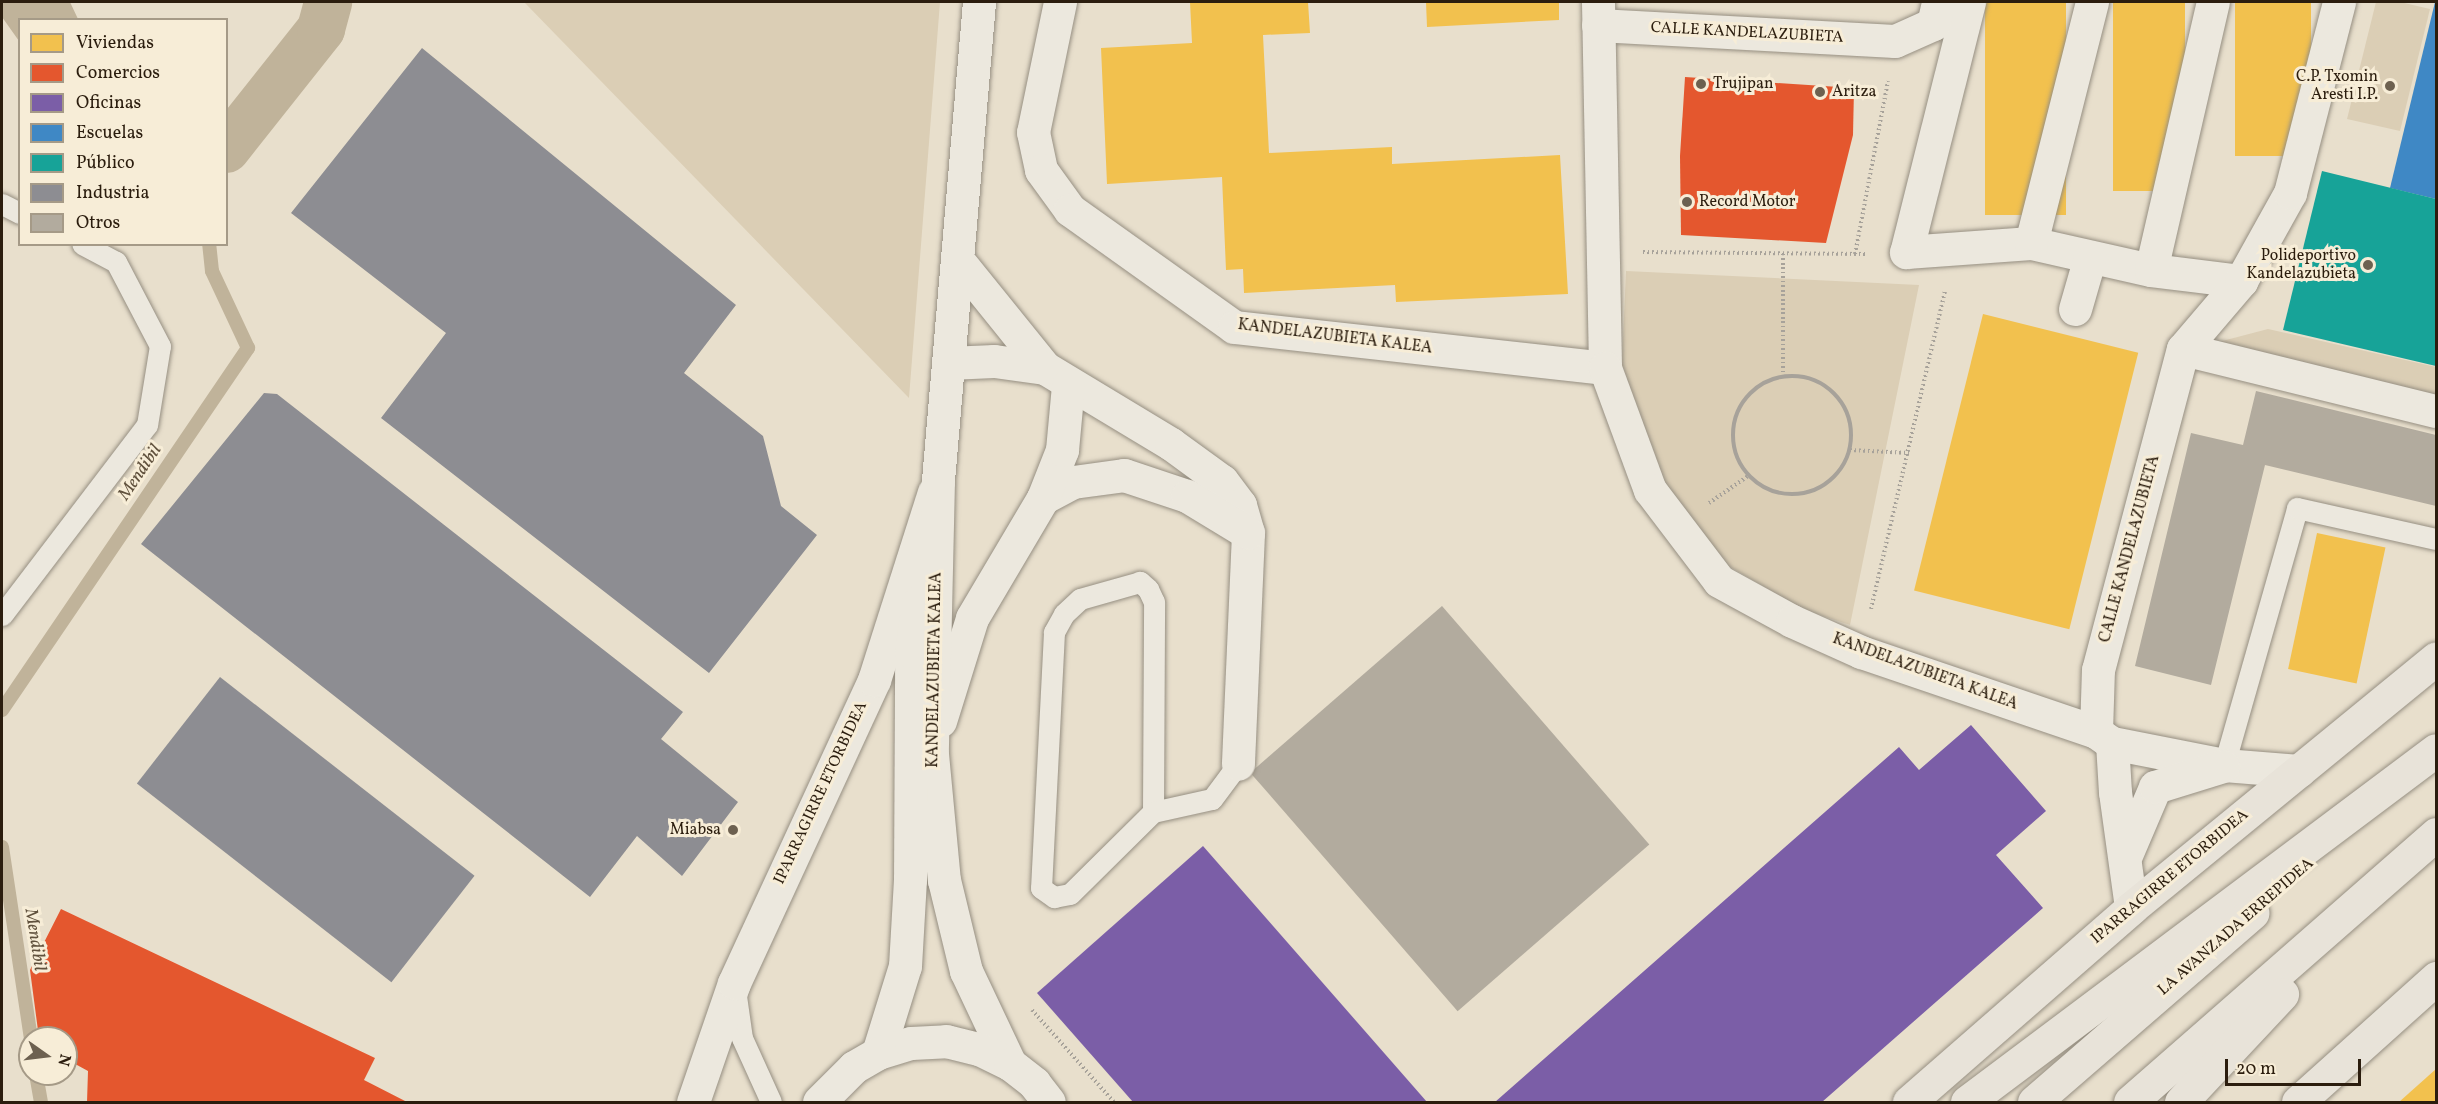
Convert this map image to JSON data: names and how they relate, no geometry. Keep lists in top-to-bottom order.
{
  "streets": {
    "main road": ["IPARRAGIRRE ETORBIDEA", "LA AVANZADA ERREPIDEA"],
    "street": ["CALLE KANDELAZUBIETA", "KANDELAZUBIETA KALEA"]
  },
  "crossings": [
    ["CALLE KANDELAZUBIETA", "KANDELAZUBIETA KALEA"],
    ["CALLE KANDELAZUBIETA", "IPARRAGIRRE ETORBIDEA"],
    ["KANDELAZUBIETA KALEA", "IPARRAGIRRE ETORBIDEA"]
  ],
  "water": ["Mendibil"],
  "places": [
    "Trujipan",
    "C.P. Txomin Aresti I.P.",
    "Aritza",
    "Record Motor",
    "Polideportivo Kandelazubieta",
    "Miabsa"
  ],
  "legend": [
    "Viviendas",
    "Comercios",
    "Oficinas",
    "Escuelas",
    "Público",
    "Industria",
    "Otros"
  ],
  "scale_bar": "20 m",
  "north": "right"
}
